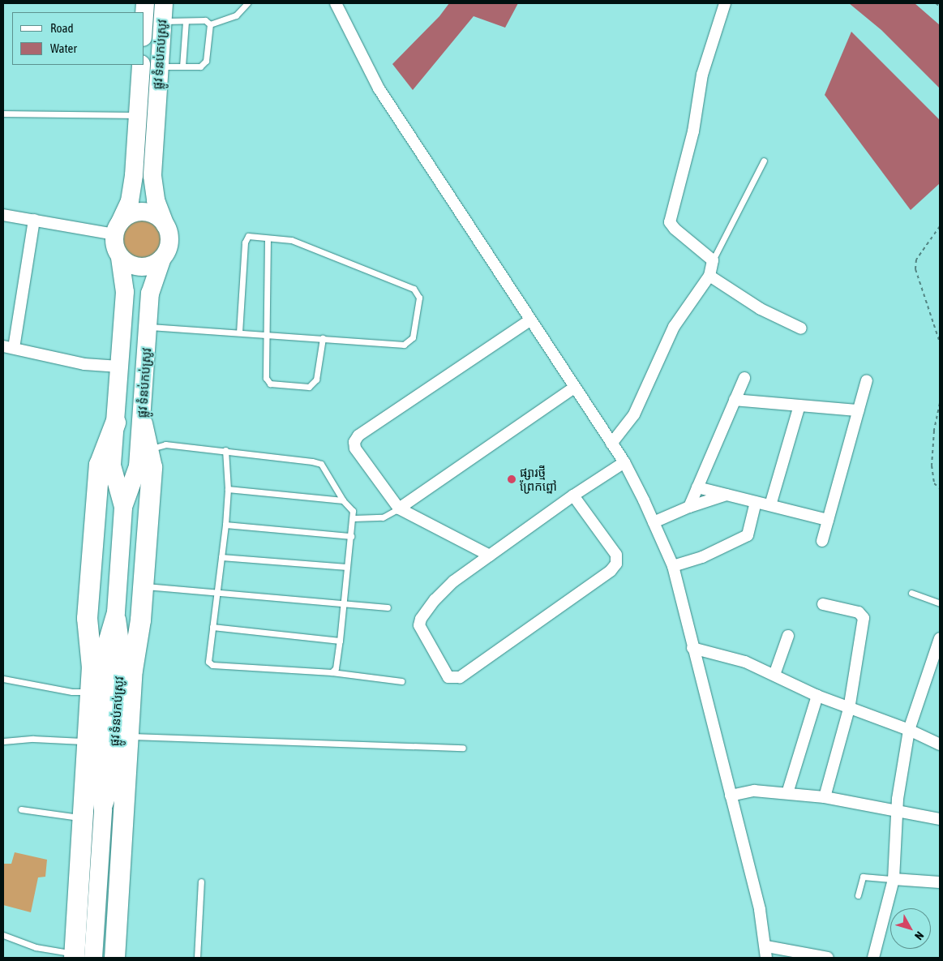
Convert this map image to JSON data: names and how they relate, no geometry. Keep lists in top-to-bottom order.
{
  "streets": {
    "main road": ["ផ្លូវ ទំនប់កប់ស្រូវ"]
  },
  "places": ["ផ្សារថ្មី ព្រែកព្នៅ"],
  "legend": ["Road", "Water"],
  "north": "bottom right"
}
